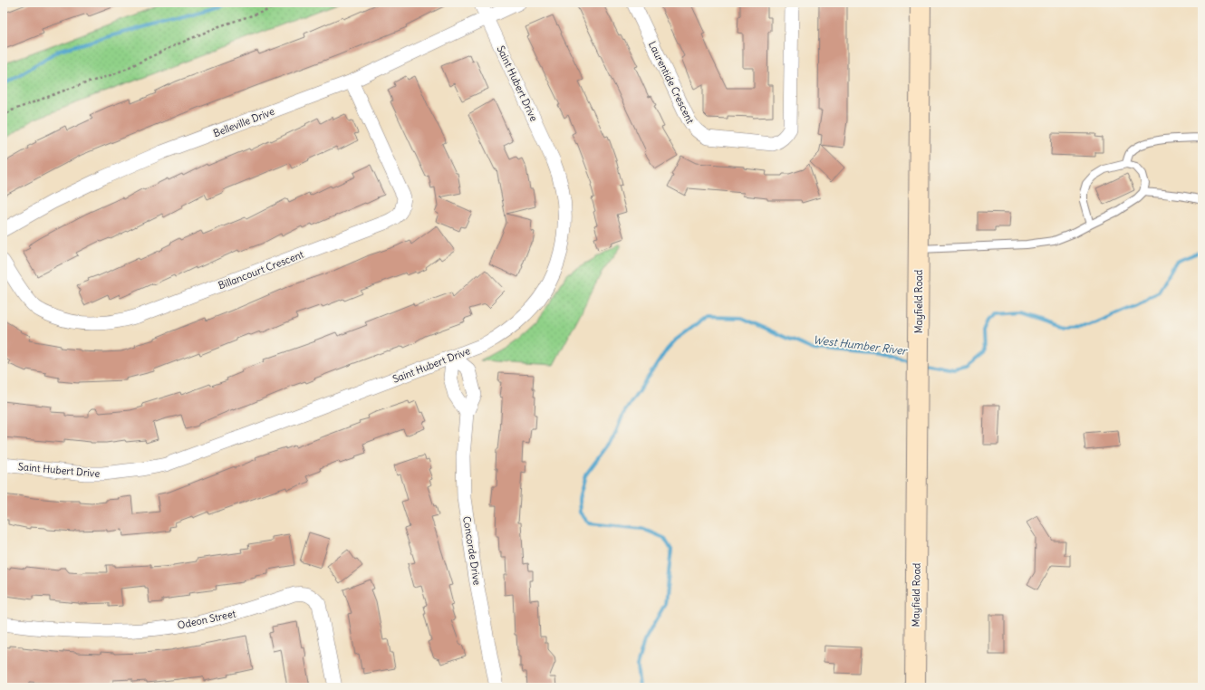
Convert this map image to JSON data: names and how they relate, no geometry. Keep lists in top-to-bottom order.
{
  "streets": {
    "main road": ["Mayfield Road"],
    "street": [
      "Laurentide Crescent",
      "Saint Hubert Drive",
      "Belleville Drive",
      "Billancourt Crescent",
      "Concorde Drive",
      "Odeon Street"
    ]
  },
  "crossings": [
    ["Saint Hubert Drive", "Belleville Drive"],
    ["Saint Hubert Drive", "Concorde Drive"],
    ["Belleville Drive", "Billancourt Crescent"]
  ],
  "water": ["West Humber River"]
}
